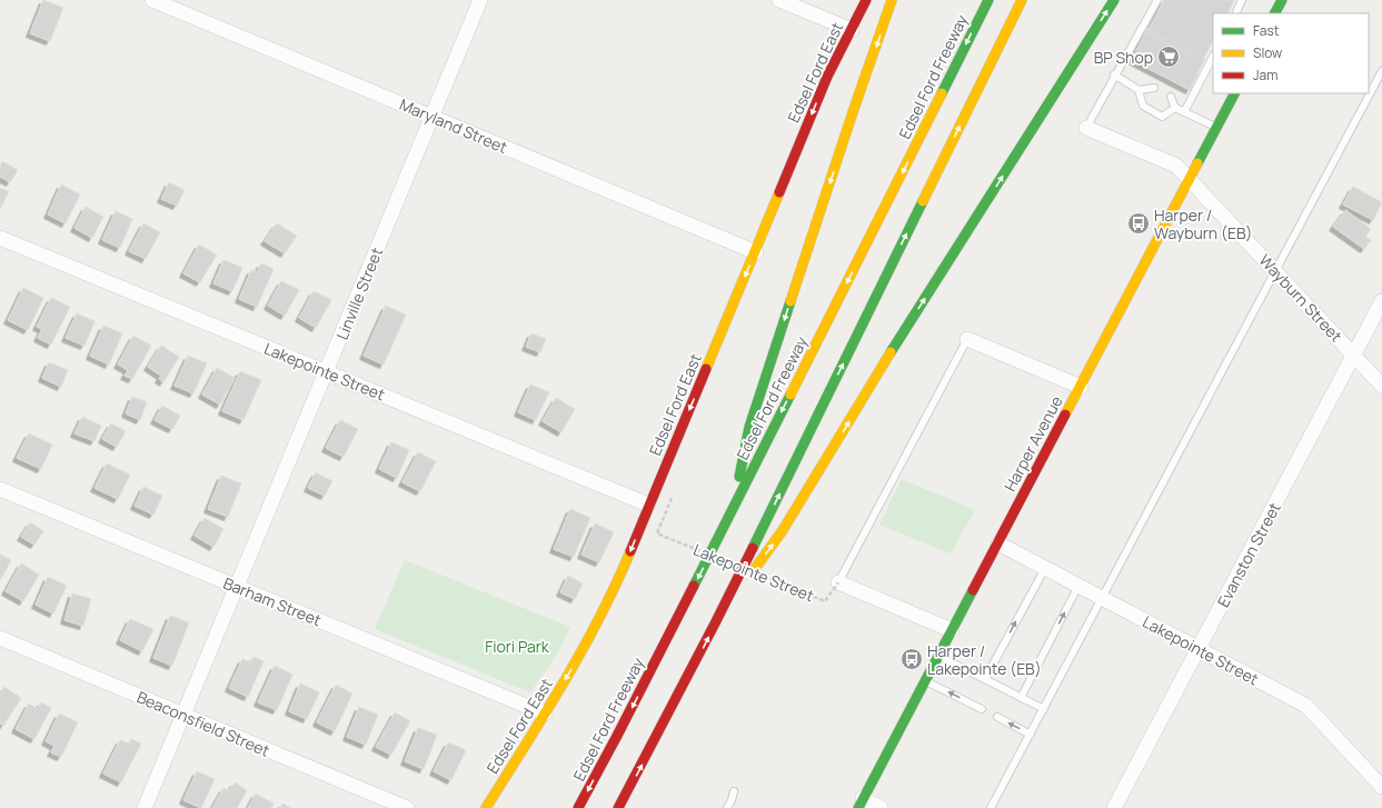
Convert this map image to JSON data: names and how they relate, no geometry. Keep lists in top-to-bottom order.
{
  "streets": {
    "main road": ["Edsel Ford East", "Edsel Ford Freeway", "Harper Avenue"],
    "street": [
      "Maryland Street",
      "Linville Street",
      "Wayburn Street",
      "Lakepointe Street",
      "Evanston Street",
      "Barham Street",
      "Beaconsfield Street"
    ]
  },
  "crossings": [
    ["Edsel Ford East", "Maryland Street"],
    ["Edsel Ford East", "Lakepointe Street"],
    ["Edsel Ford East", "Barham Street"],
    ["Maryland Street", "Linville Street"],
    ["Linville Street", "Lakepointe Street"],
    ["Linville Street", "Barham Street"],
    ["Linville Street", "Beaconsfield Street"],
    ["Wayburn Street", "Harper Avenue"],
    ["Wayburn Street", "Evanston Street"],
    ["Lakepointe Street", "Harper Avenue"],
    ["Lakepointe Street", "Evanston Street"]
  ],
  "parks": ["Fiori Park"],
  "places": {
    "supermarket": ["BP Shop"],
    "bus stop": ["Harper / Wayburn (EB)", "Harper / Lakepointe (EB)"]
  },
  "legend": ["Fast", "Slow", "Jam"]
}
